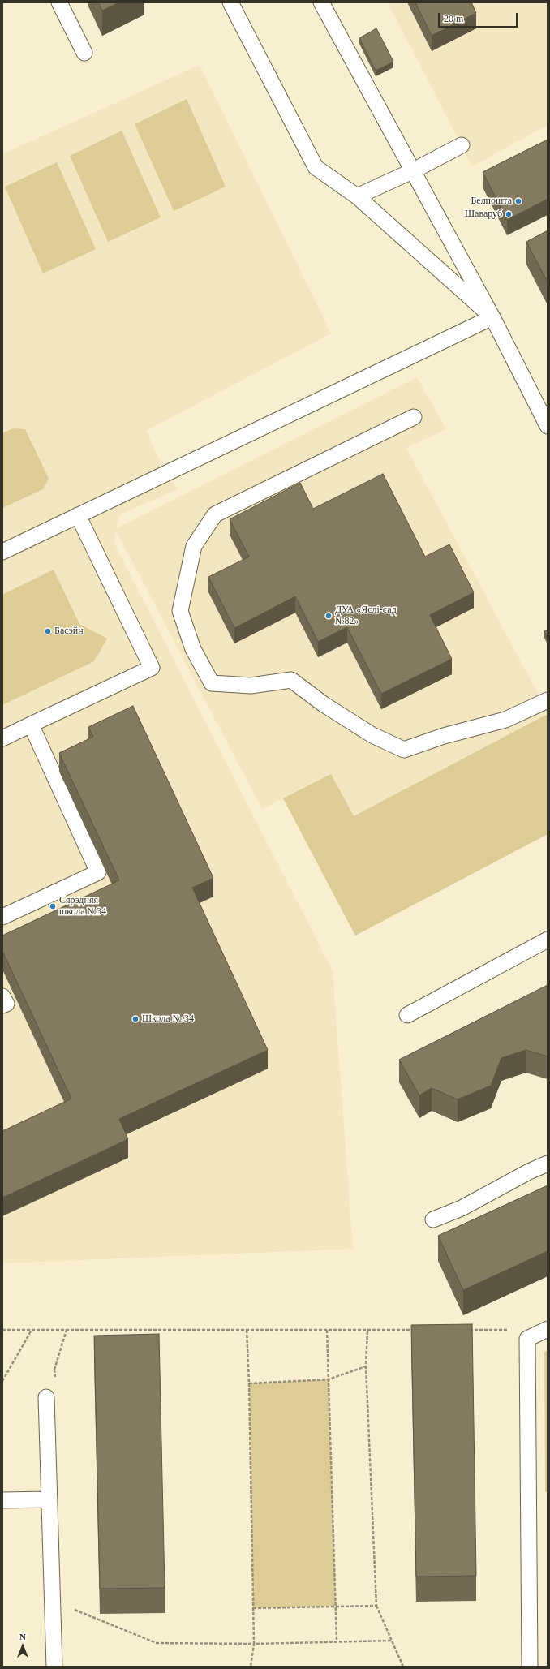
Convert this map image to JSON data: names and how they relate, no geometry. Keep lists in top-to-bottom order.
{
  "places": [
    "Белпошта",
    "Шаваруб",
    "ДУА «Яслі-сад №82»",
    "Басэйн",
    "Сярэдняя школа №34",
    "Школа № 34"
  ],
  "scale_bar": "20 m",
  "north": "top"
}
